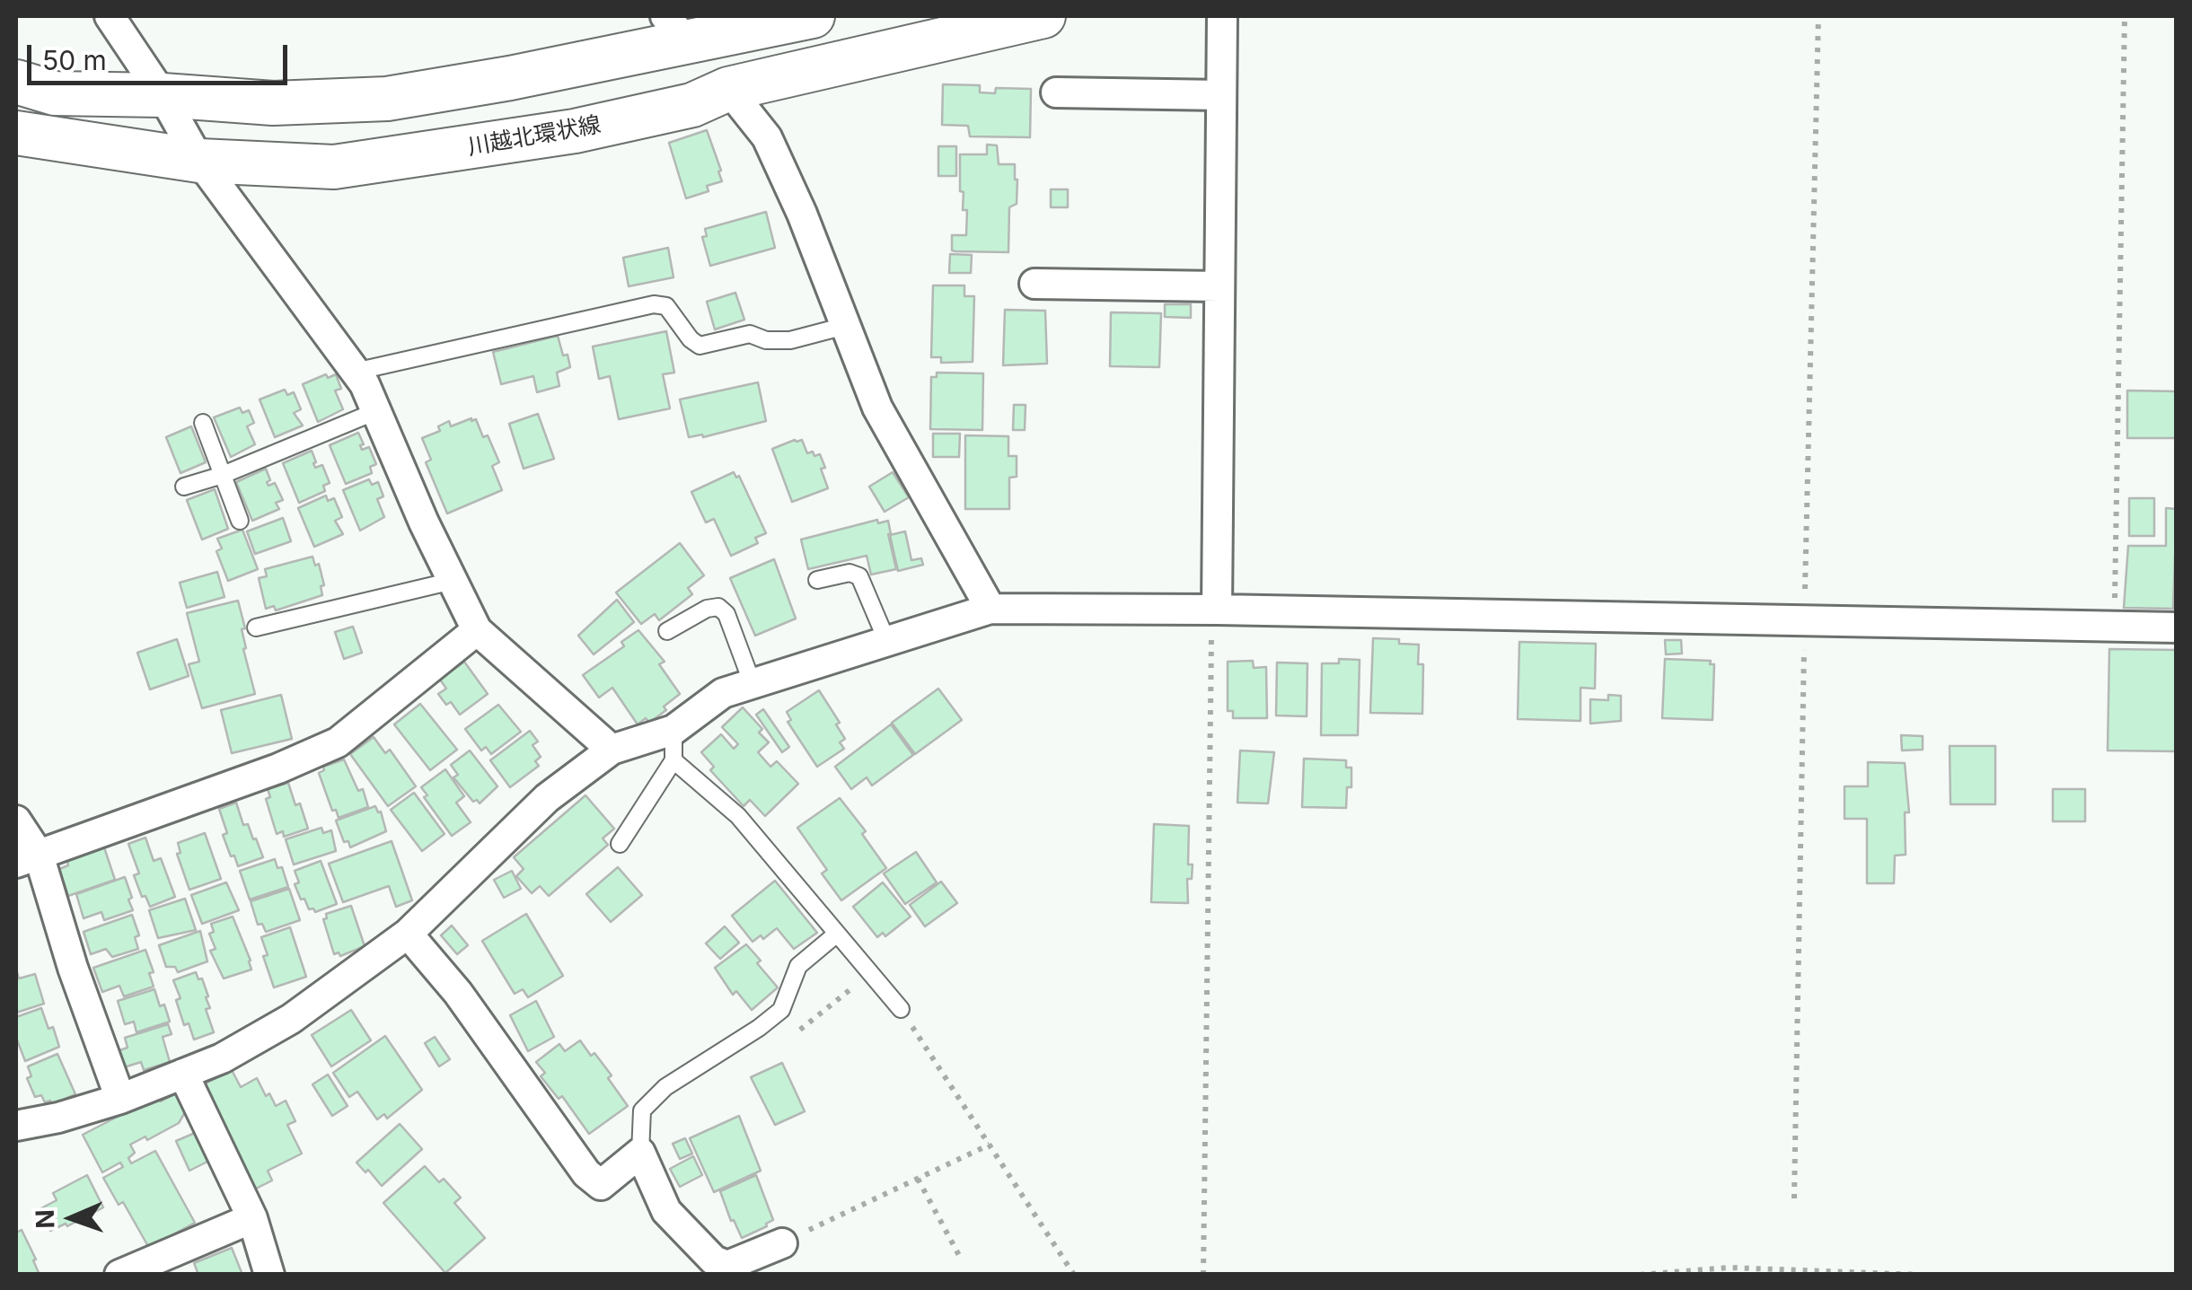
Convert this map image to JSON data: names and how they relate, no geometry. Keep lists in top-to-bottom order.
{
  "streets": {
    "main road": ["川越北環状線"]
  },
  "scale_bar": "50 m",
  "north": "left"
}
